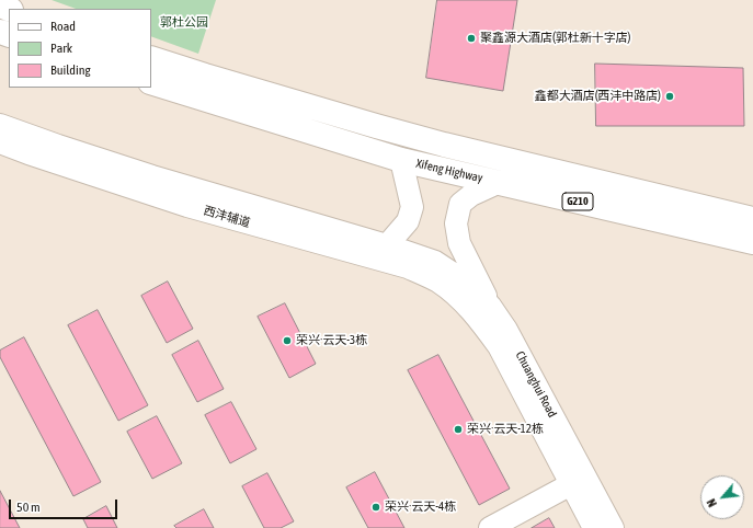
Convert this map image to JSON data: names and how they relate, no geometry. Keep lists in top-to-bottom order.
{
  "streets": {
    "highway": ["Xifeng Highway", "G210"],
    "street": ["西沣辅道", "Chuanghui Road"]
  },
  "crossings": [
    ["西沣辅道", "Chuanghui Road"]
  ],
  "parks": ["郭杜公园"],
  "places": [
    "聚鑫源大酒店(郭杜新十字店)",
    "鑫都大酒店(西沣中路店)",
    "荣兴·云天-3栋",
    "荣兴·云天-12栋",
    "荣兴·云天-4栋"
  ],
  "legend": ["Road", "Park", "Building"],
  "scale_bar": "50 m",
  "north": "bottom left"
}
